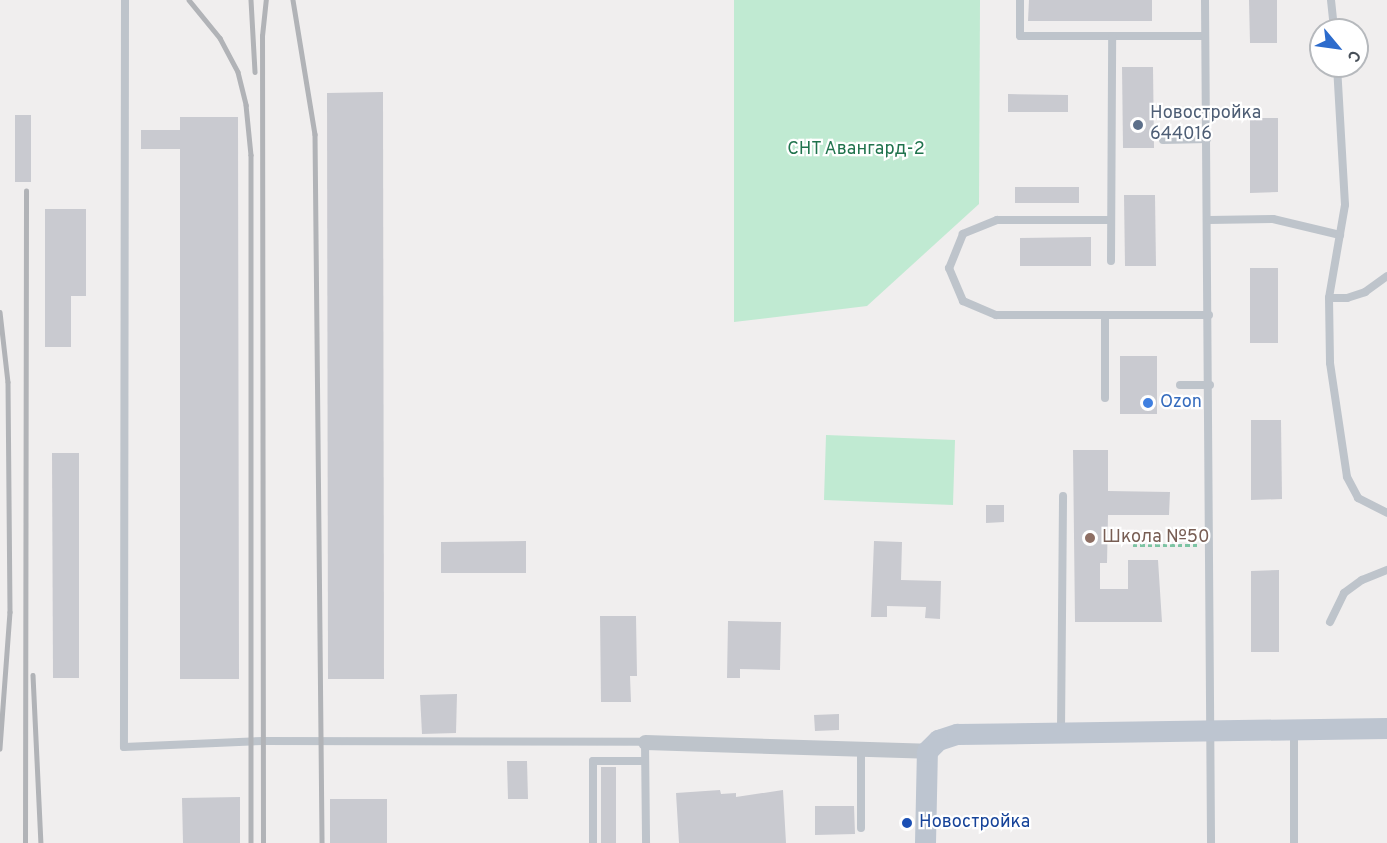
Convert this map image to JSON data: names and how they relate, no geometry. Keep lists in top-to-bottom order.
{
  "parks": ["СНТ Авангард-2"],
  "places": [
    "Новостройка 644016",
    "Ozon",
    "Школа №50",
    "Новостройка"
  ],
  "north": "bottom right"
}
